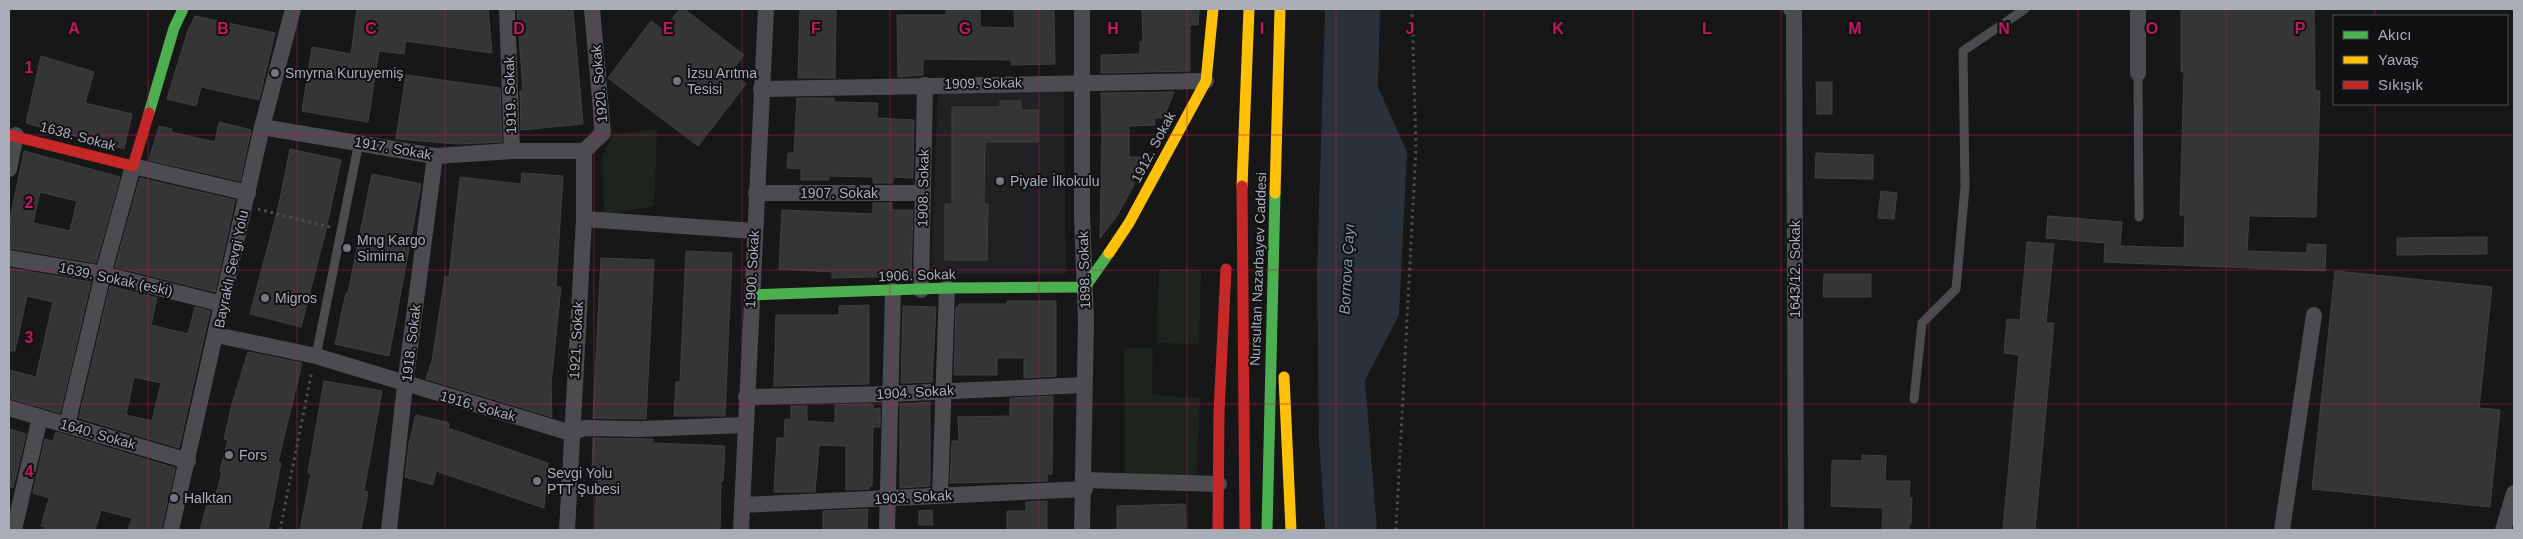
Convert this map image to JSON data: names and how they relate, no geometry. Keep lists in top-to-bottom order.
{
  "streets": {
    "main road": [
      "1638. Sokak",
      "1912. Sokak",
      "Nursultan Nazarbayev Caddesi",
      "1906. Sokak"
    ],
    "street": [
      "1909. Sokak",
      "1920. Sokak",
      "1919. Sokak",
      "1917. Sokak",
      "1908. Sokak",
      "1907. Sokak",
      "Bayraklı Sevgi Yolu",
      "1900. Sokak",
      "1643/12. Sokak",
      "1898. Sokak",
      "1639. Sokak (eski)",
      "1921. Sokak",
      "1918. Sokak",
      "1904. Sokak",
      "1916. Sokak",
      "1640. Sokak",
      "1903. Sokak"
    ]
  },
  "crossings": [
    ["1909. Sokak", "1912. Sokak"],
    ["1909. Sokak", "1908. Sokak"],
    ["1909. Sokak", "1900. Sokak"],
    ["1909. Sokak", "1898. Sokak"],
    ["1920. Sokak", "1917. Sokak"],
    ["1920. Sokak", "1921. Sokak"],
    ["1919. Sokak", "1917. Sokak"],
    ["1912. Sokak", "1898. Sokak"],
    ["1912. Sokak", "1906. Sokak"],
    ["1917. Sokak", "Bayraklı Sevgi Yolu"],
    ["1917. Sokak", "1921. Sokak"],
    ["1917. Sokak", "1918. Sokak"],
    ["1908. Sokak", "1907. Sokak"],
    ["1908. Sokak", "1906. Sokak"],
    ["1907. Sokak", "1900. Sokak"],
    ["Bayraklı Sevgi Yolu", "1639. Sokak (eski)"],
    ["Bayraklı Sevgi Yolu", "1916. Sokak"],
    ["Bayraklı Sevgi Yolu", "1640. Sokak"],
    ["1900. Sokak", "1906. Sokak"],
    ["1900. Sokak", "1904. Sokak"],
    ["1900. Sokak", "1916. Sokak"],
    ["1900. Sokak", "1903. Sokak"],
    ["1898. Sokak", "1906. Sokak"],
    ["1898. Sokak", "1904. Sokak"],
    ["1898. Sokak", "1903. Sokak"],
    ["1921. Sokak", "1916. Sokak"],
    ["1918. Sokak", "1916. Sokak"]
  ],
  "water": ["Bornova Çayı"],
  "places": [
    "Smyrna Kuruyemiş",
    "İzsu Arıtma Tesisi",
    "Piyale İlkokulu",
    "Mng Kargo Simirna",
    "Migros",
    "Fors",
    "Sevgi Yolu PTT Şubesi",
    "Halktan"
  ],
  "legend": ["Akıcı", "Yavaş", "Sıkışık"],
  "grid": {
    "columns": [
      "A",
      "B",
      "C",
      "D",
      "E",
      "F",
      "G",
      "H",
      "I",
      "J",
      "K",
      "L",
      "M",
      "N",
      "O",
      "P"
    ],
    "rows": [
      "1",
      "2",
      "3",
      "4"
    ]
  }
}
